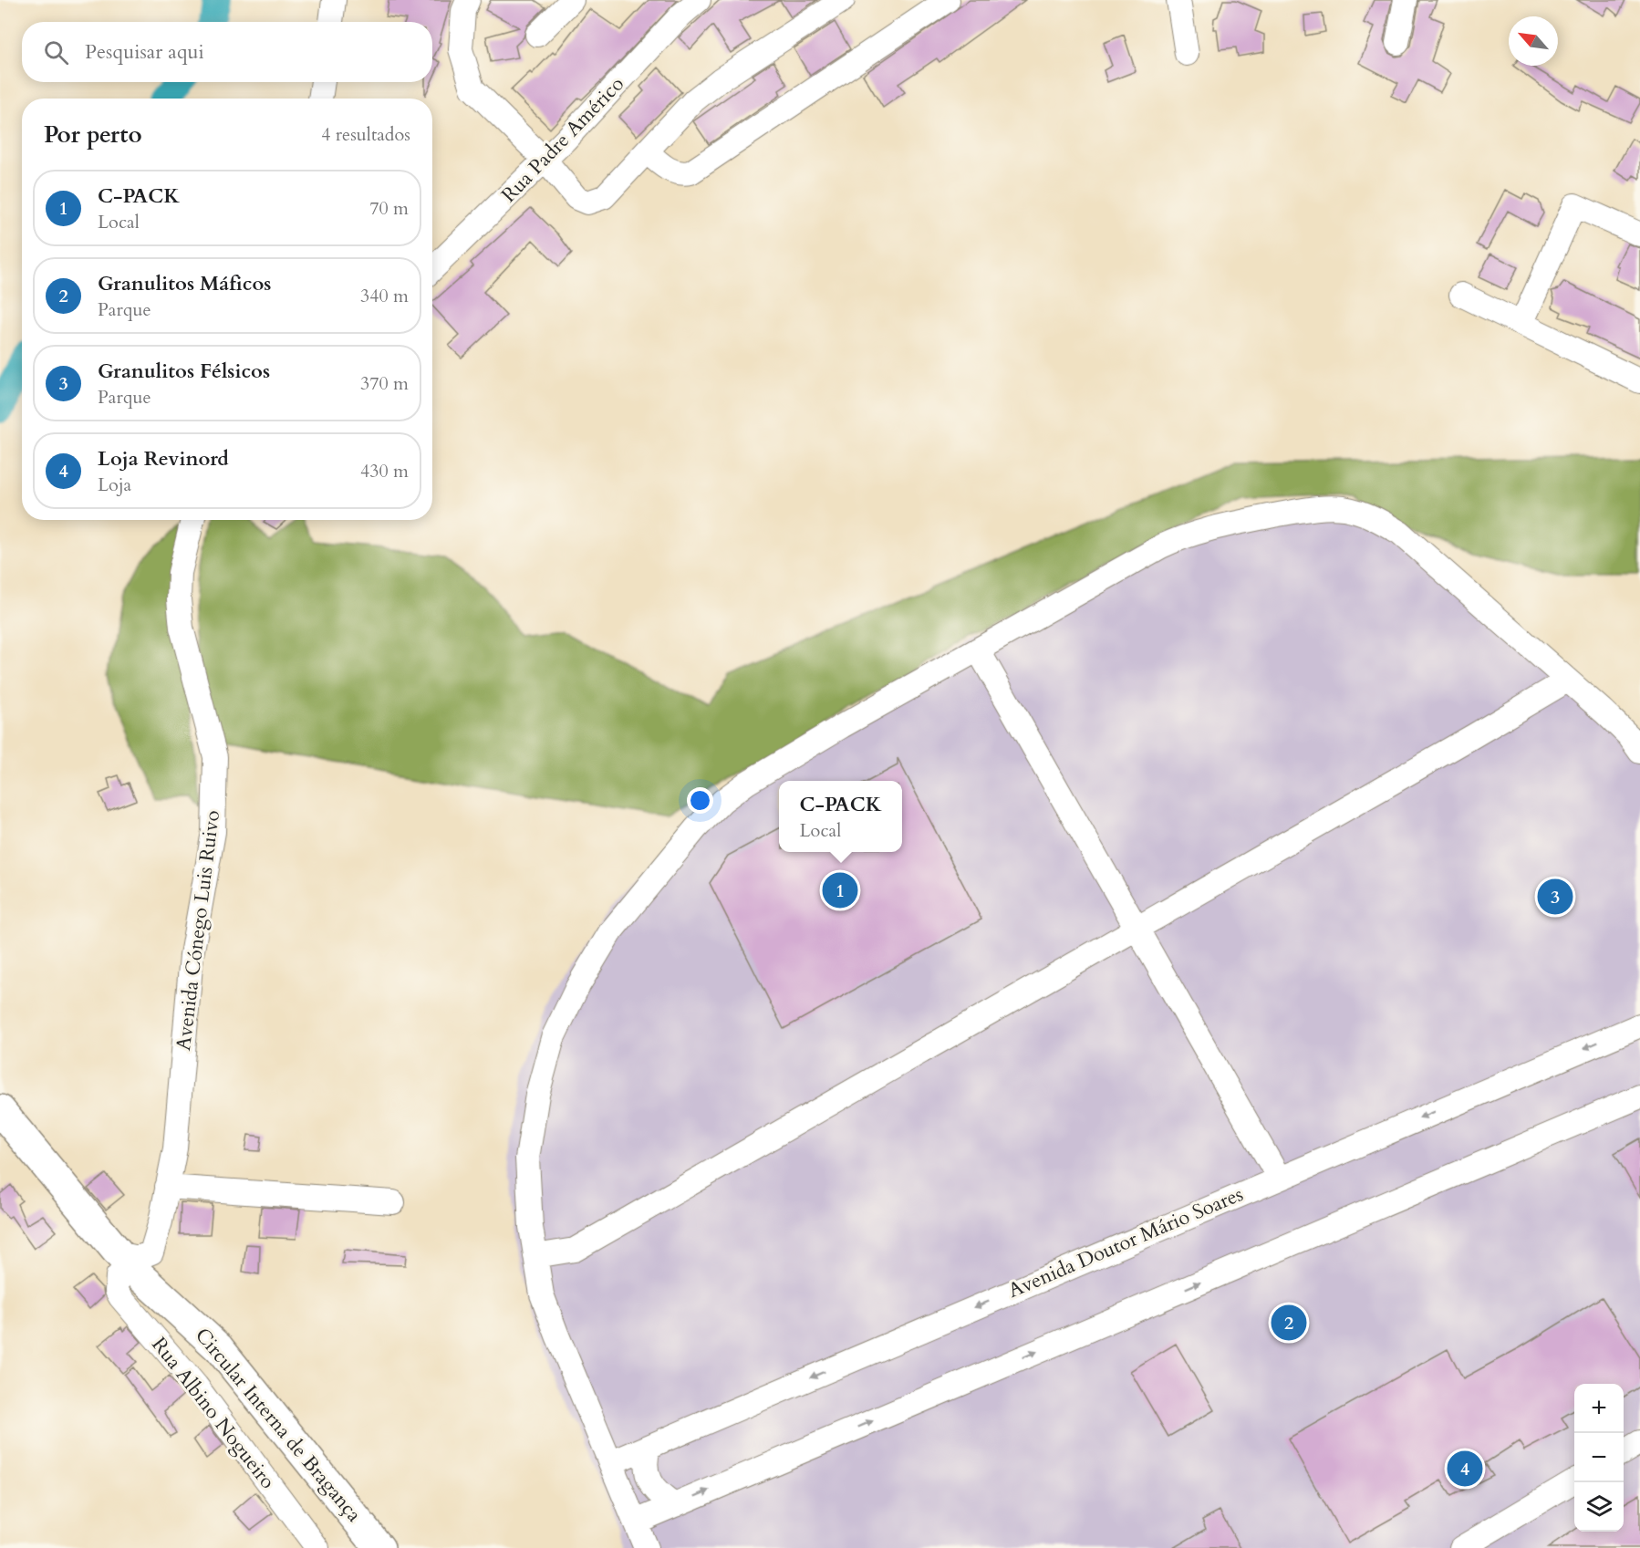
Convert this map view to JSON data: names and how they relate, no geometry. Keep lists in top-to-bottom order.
{
  "streets": {
    "main road": ["Circular Interna de Bragança"],
    "street": [
      "Rua Padre Américo",
      "Avenida Cónego Luis Ruivo",
      "Avenida Doutor Mário Soares",
      "Rua Albino Nogueiro"
    ]
  },
  "crossings": [
    ["Rua Albino Nogueiro", "Circular Interna de Bragança"]
  ],
  "north": "top left",
  "page": {
    "search": "Pesquisar aqui",
    "heading": ["Por perto", "4 resultados"],
    "list": [
      {
        "mark": "1",
        "name": "C-PACK",
        "note": "Local",
        "value": "70 m"
      },
      {
        "mark": "2",
        "name": "Granulitos Máficos",
        "note": "Parque",
        "value": "340 m"
      },
      {
        "mark": "3",
        "name": "Granulitos Félsicos",
        "note": "Parque",
        "value": "370 m"
      },
      {
        "mark": "4",
        "name": "Loja Revinord",
        "note": "Loja",
        "value": "430 m"
      }
    ],
    "popup": ["C-PACK", "Local"],
    "pins": [
      "1",
      "3",
      "2",
      "4"
    ],
    "map_buttons": ["+", "−"]
  }
}
